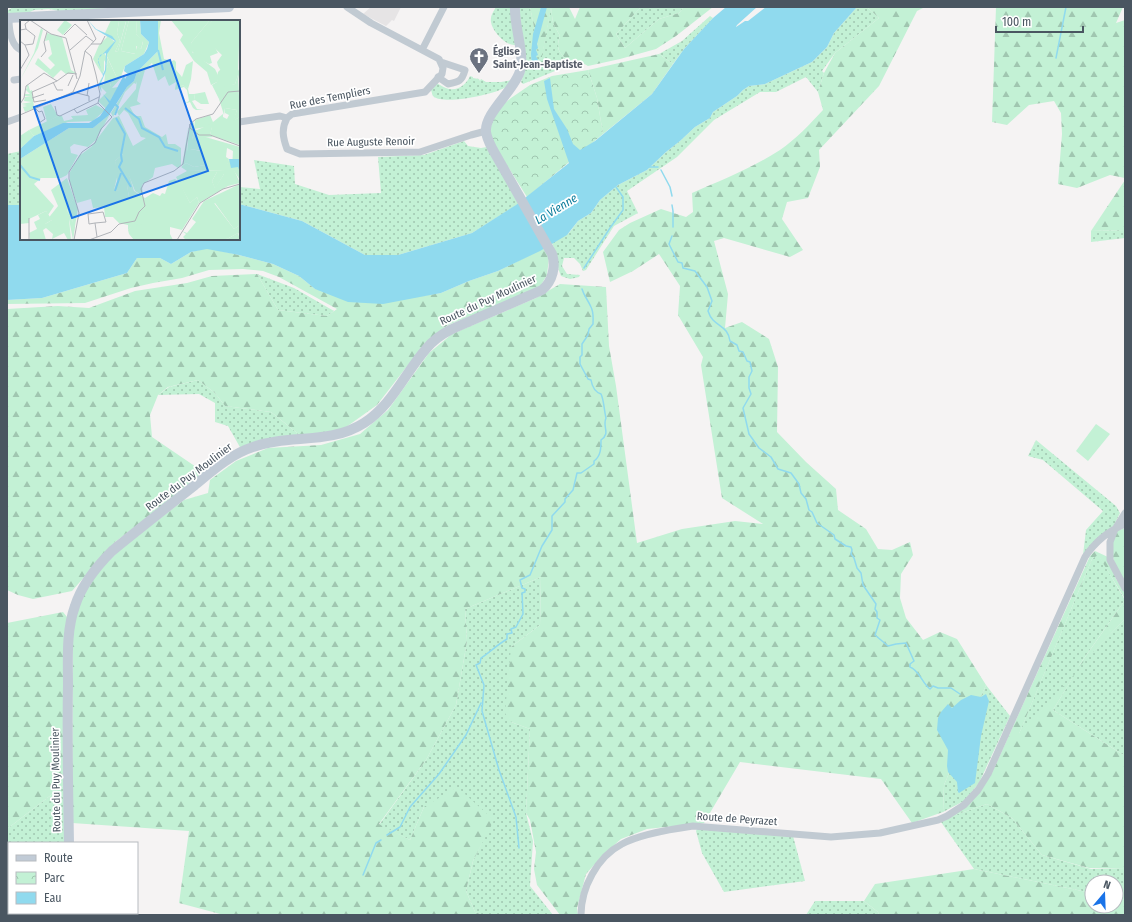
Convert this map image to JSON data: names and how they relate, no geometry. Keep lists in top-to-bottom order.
{
  "streets": {
    "main road": ["Route du Puy Moulinier"],
    "street": ["Rue des Templiers", "Rue Auguste Renoir", "Route de Peyrazet"]
  },
  "crossings": [
    ["Rue des Templiers", "Rue Auguste Renoir"],
    ["Rue Auguste Renoir", "Route du Puy Moulinier"]
  ],
  "water": ["La Vienne"],
  "places": {
    "church": ["Église Saint-Jean-Baptiste"]
  },
  "legend": ["Route", "Parc", "Eau"],
  "scale_bar": "100 m",
  "north": "top"
}
